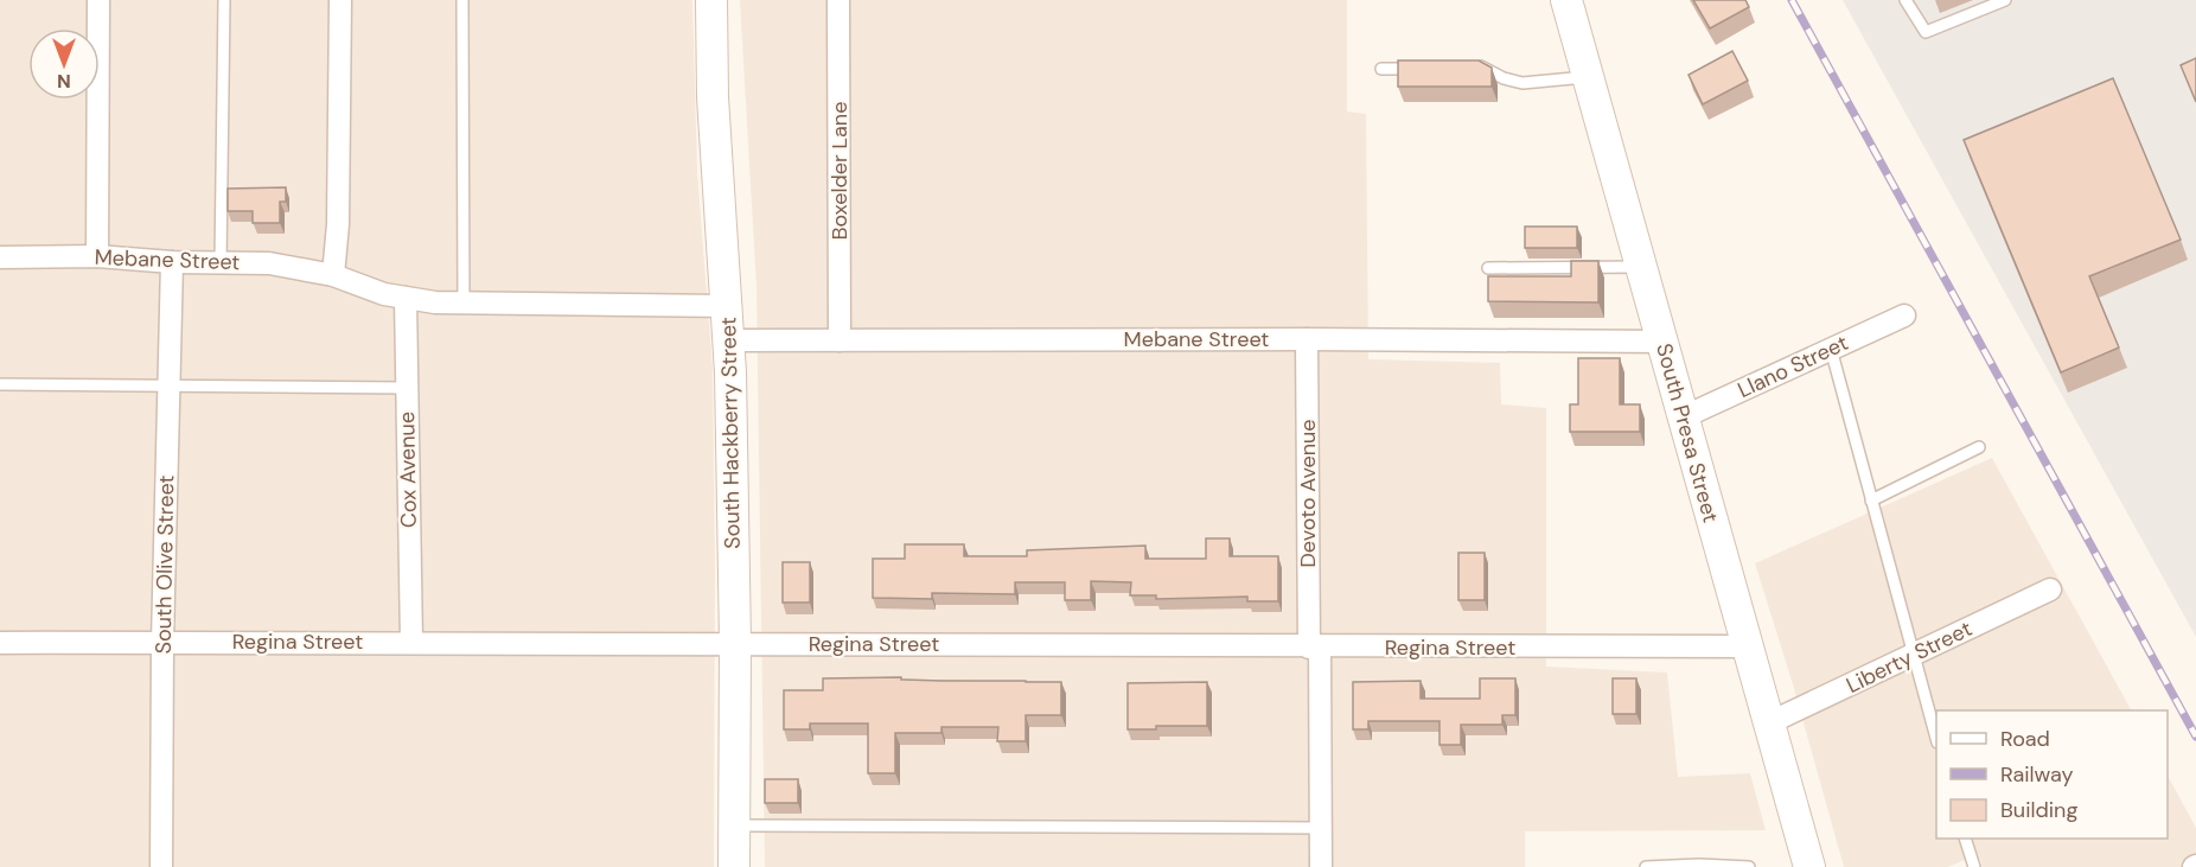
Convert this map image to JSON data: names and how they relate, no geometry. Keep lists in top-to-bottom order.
{
  "streets": {
    "main road": ["South Hackberry Street", "South Presa Street"],
    "street": [
      "Boxelder Lane",
      "Mebane Street",
      "Llano Street",
      "Cox Avenue",
      "Devoto Avenue",
      "South Olive Street",
      "Regina Street",
      "Liberty Street"
    ]
  },
  "crossings": [
    ["Boxelder Lane", "Mebane Street"],
    ["Mebane Street", "South Hackberry Street"],
    ["Mebane Street", "South Presa Street"],
    ["Mebane Street", "Cox Avenue"],
    ["Mebane Street", "Devoto Avenue"],
    ["Mebane Street", "South Olive Street"],
    ["Llano Street", "South Presa Street"],
    ["South Hackberry Street", "Regina Street"],
    ["South Presa Street", "Regina Street"],
    ["South Presa Street", "Liberty Street"],
    ["Cox Avenue", "Regina Street"],
    ["Devoto Avenue", "Regina Street"],
    ["South Olive Street", "Regina Street"]
  ],
  "legend": ["Road", "Railway", "Building"],
  "north": "bottom"
}
